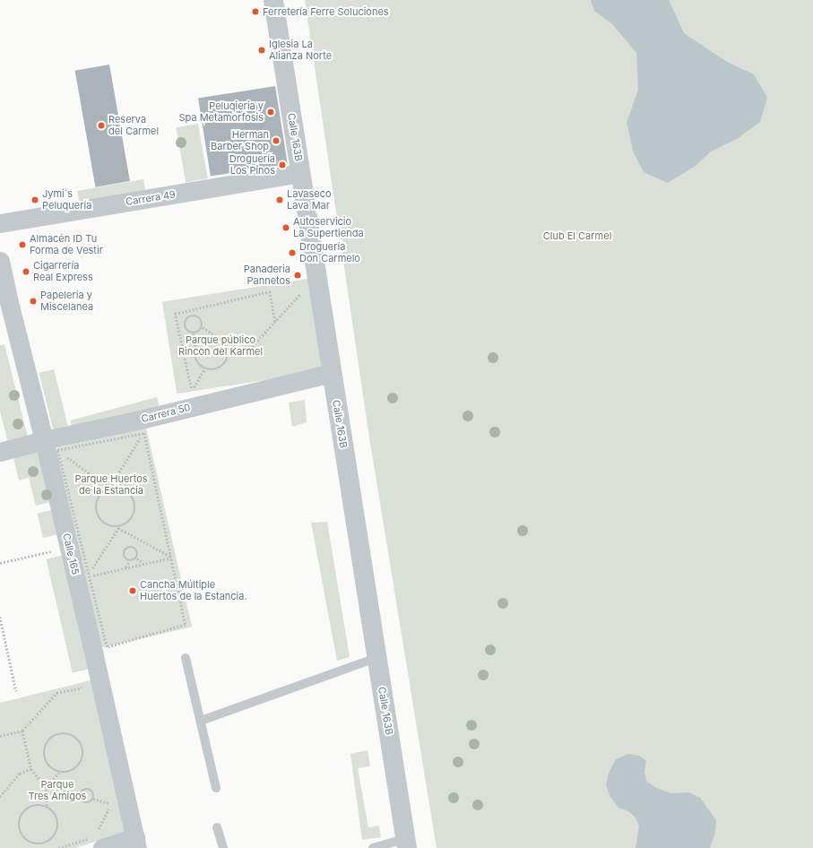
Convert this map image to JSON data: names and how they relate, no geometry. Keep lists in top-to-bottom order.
{
  "streets": {
    "street": [
      "Calle 163B",
      "Carrera 49",
      "Carrera 50",
      "Calle 165"
    ]
  },
  "crossings": [
    ["Calle 163B", "Carrera 49"],
    ["Calle 163B", "Carrera 50"],
    ["Carrera 50", "Calle 165"]
  ],
  "parks": [
    "Club El Carmel",
    "Parque público Rincon del Karmel",
    "Parque Huertos de la Estancia",
    "Parque Tres Amigos"
  ],
  "places": [
    "Ferretería Ferre Soluciones",
    "Iglesia La Alianza Norte",
    "Peluqieria y Spa Metamorfosis",
    "Reserva del Carmel",
    "Herman Barber Shop",
    "Droguería Los Pinos",
    "Jymi´s Peluquería",
    "Lavaseco Lava Mar",
    "Autoservicio La Supertienda",
    "Almacén ID Tu Forma de Vestir",
    "Droguería Don Carmelo",
    "Cigarrería Real Express",
    "Panaderia Pannetos",
    "Papelería y Miscelanea",
    "Cancha Múltiple Huertos de la Estancia."
  ]
}
